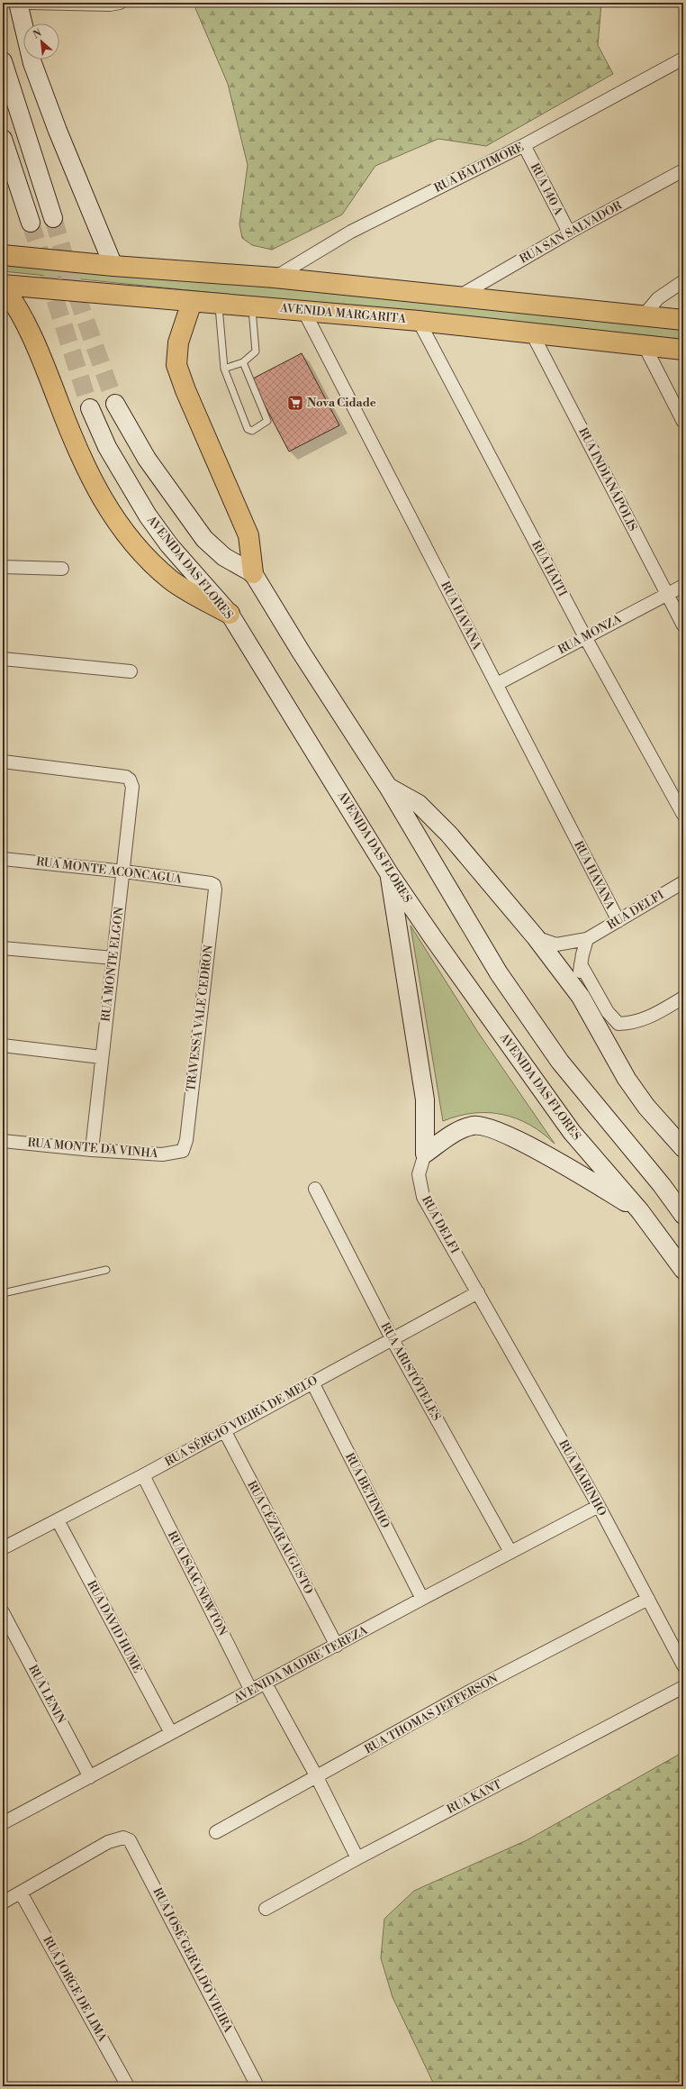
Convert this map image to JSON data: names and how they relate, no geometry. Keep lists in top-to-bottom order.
{
  "streets": {
    "main road": ["AVENIDA MARGARITA", "AVENIDA DAS FLORES"],
    "street": [
      "RUA BALTIMORE",
      "RUA 140 A",
      "RUA SAN SALVADOR",
      "RUA INDIANÁPOLIS",
      "RUA HAITI",
      "RUA HAVANA",
      "RUA MONZA",
      "RUA MONTE ACONCAGUA",
      "RUA DELFI",
      "RUA MONTE ELGON",
      "TRAVESSA VALE CEDRON",
      "RUA MONTE DA VINHA",
      "RUA ARISTÓTELES",
      "RUA SÉRGIO VIEIRA DE MELO",
      "RUA MARINHO",
      "RUA BETINHO",
      "RUA CÉZAR AUGUSTO",
      "RUA ISAAC NEWTON",
      "RUA DAVID HUME",
      "AVENIDA MADRE TEREZA",
      "RUA LENIN",
      "RUA THOMAS JEFFERSON",
      "RUA KANT",
      "RUA JOSÉ GERALDO VIEIRA",
      "RUA JORGE DE LIMA"
    ]
  },
  "crossings": [
    ["RUA BALTIMORE", "RUA 140 A"],
    ["RUA 140 A", "RUA SAN SALVADOR"],
    ["AVENIDA MARGARITA", "RUA INDIANÁPOLIS"],
    ["AVENIDA MARGARITA", "RUA HAITI"],
    ["AVENIDA MARGARITA", "RUA HAVANA"],
    ["RUA INDIANÁPOLIS", "RUA MONZA"],
    ["RUA HAITI", "RUA MONZA"],
    ["RUA HAVANA", "RUA MONZA"],
    ["RUA HAVANA", "RUA DELFI"],
    ["RUA MONTE ACONCAGUA", "RUA MONTE ELGON"],
    ["RUA MONTE ACONCAGUA", "TRAVESSA VALE CEDRON"],
    ["RUA DELFI", "RUA SÉRGIO VIEIRA DE MELO"],
    ["RUA DELFI", "RUA MARINHO"],
    ["RUA MONTE ELGON", "RUA MONTE DA VINHA"],
    ["TRAVESSA VALE CEDRON", "RUA MONTE DA VINHA"],
    ["RUA ARISTÓTELES", "RUA SÉRGIO VIEIRA DE MELO"],
    ["RUA ARISTÓTELES", "AVENIDA MADRE TEREZA"],
    ["RUA SÉRGIO VIEIRA DE MELO", "RUA MARINHO"],
    ["RUA SÉRGIO VIEIRA DE MELO", "RUA BETINHO"],
    ["RUA SÉRGIO VIEIRA DE MELO", "RUA CÉZAR AUGUSTO"],
    ["RUA SÉRGIO VIEIRA DE MELO", "RUA ISAAC NEWTON"],
    ["RUA SÉRGIO VIEIRA DE MELO", "RUA DAVID HUME"],
    ["RUA MARINHO", "AVENIDA MADRE TEREZA"],
    ["RUA MARINHO", "RUA THOMAS JEFFERSON"],
    ["RUA BETINHO", "AVENIDA MADRE TEREZA"],
    ["RUA CÉZAR AUGUSTO", "AVENIDA MADRE TEREZA"],
    ["RUA ISAAC NEWTON", "AVENIDA MADRE TEREZA"],
    ["RUA DAVID HUME", "AVENIDA MADRE TEREZA"],
    ["AVENIDA MADRE TEREZA", "RUA LENIN"],
    ["RUA JOSÉ GERALDO VIEIRA", "RUA JORGE DE LIMA"]
  ],
  "places": {
    "supermarket": ["Nova Cidade"]
  },
  "north": "top left"
}
